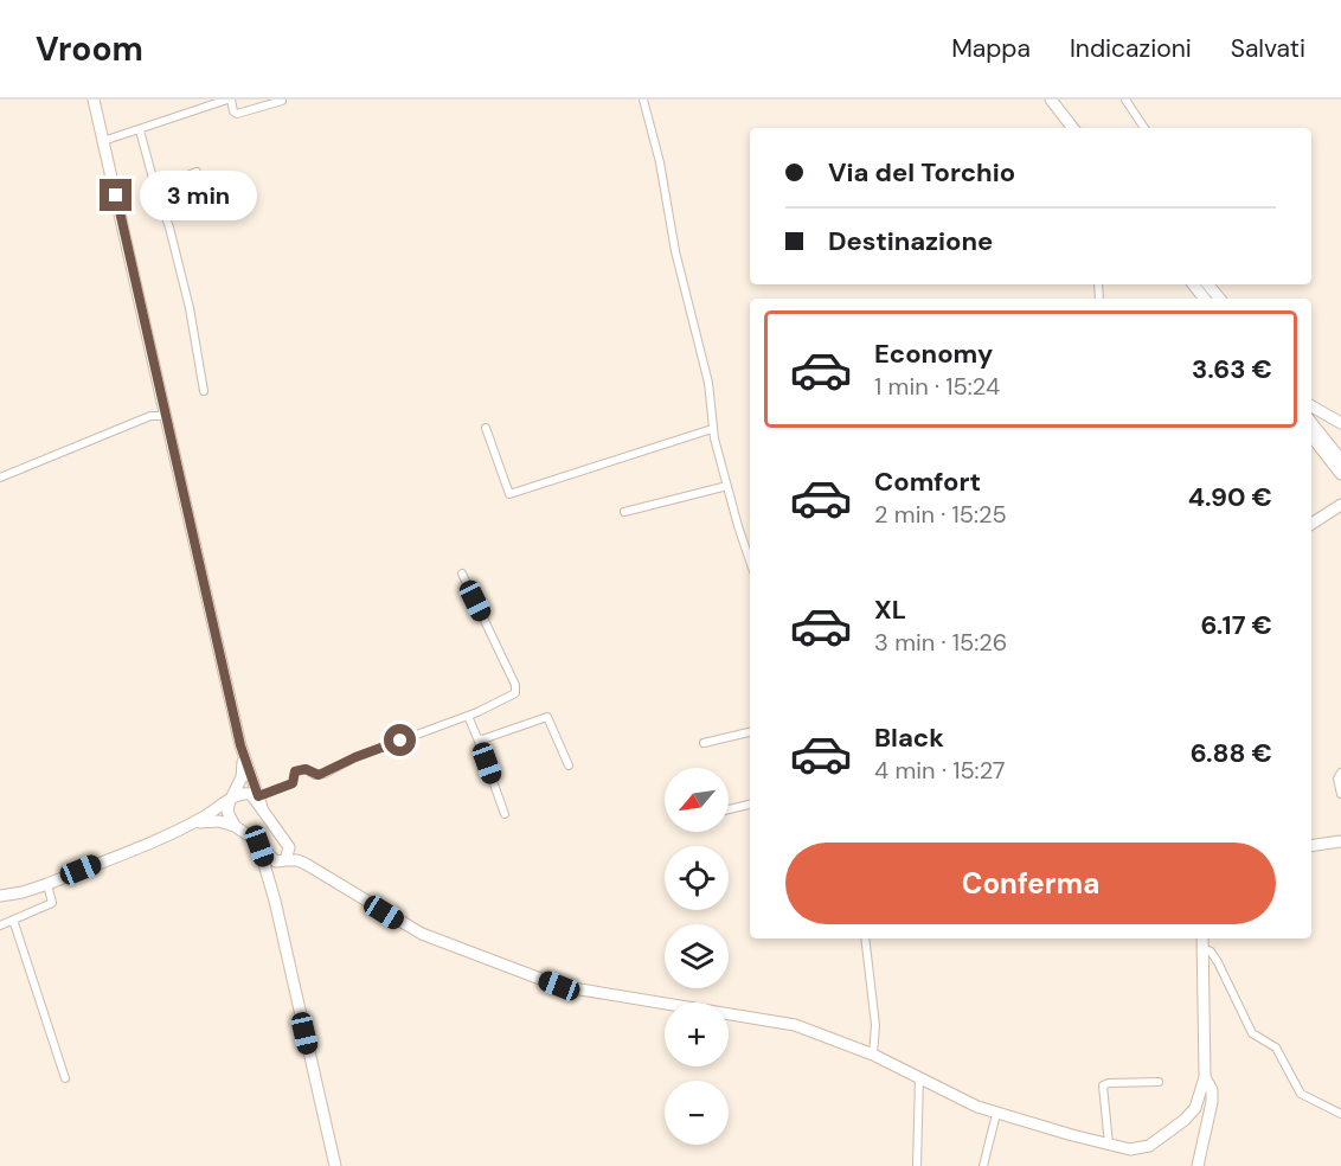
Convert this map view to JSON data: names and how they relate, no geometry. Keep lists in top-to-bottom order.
{
  "north": "bottom left",
  "page": {
    "header": "Vroom",
    "nav": ["Mappa", "Indicazioni", "Salvati"],
    "banner": ["Via del Torchio", "Destinazione"],
    "bubble": "3 min",
    "list": [
      {
        "name": "Economy",
        "note": "1 min · 15:24",
        "value": "3.63 €"
      },
      {
        "name": "Comfort",
        "note": "2 min · 15:25",
        "value": "4.90 €"
      },
      {
        "name": "XL",
        "note": "3 min · 15:26",
        "value": "6.17 €"
      },
      {
        "name": "Black",
        "note": "4 min · 15:27",
        "value": "6.88 €"
      }
    ],
    "map_buttons": ["+", "−"],
    "buttons": "Conferma"
  }
}
